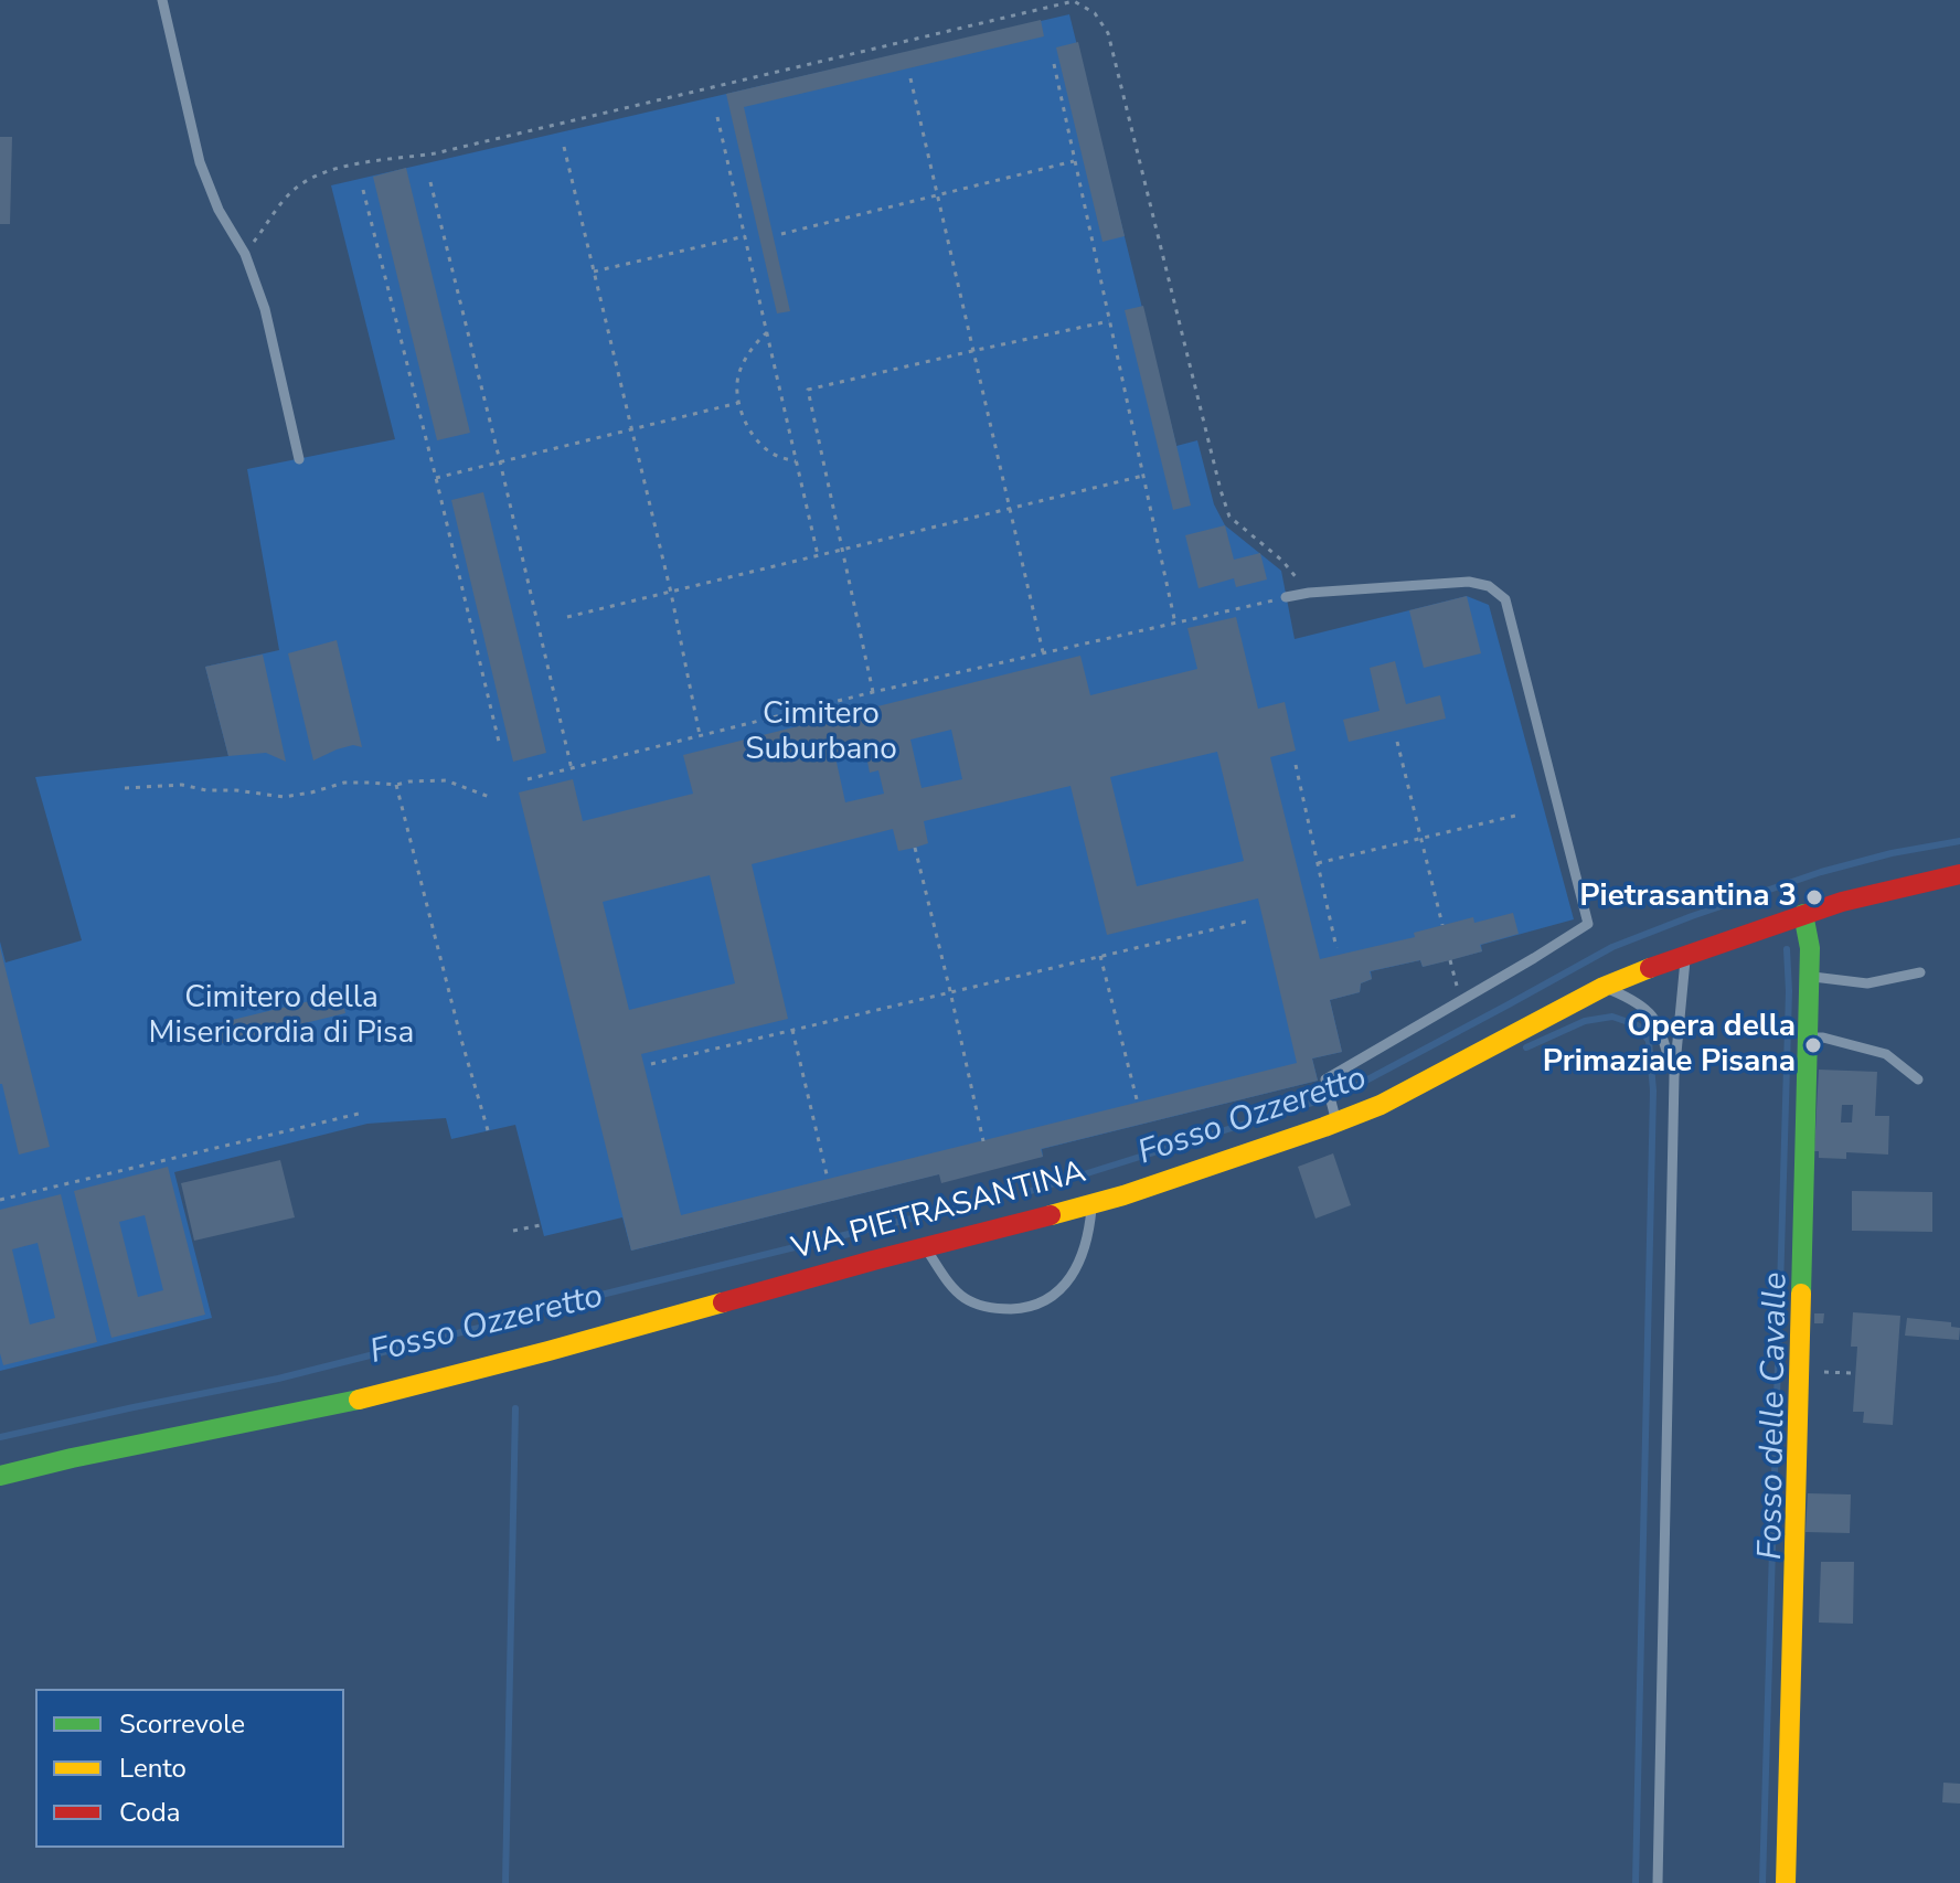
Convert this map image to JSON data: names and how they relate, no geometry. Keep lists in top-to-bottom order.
{
  "streets": {
    "street": ["VIA PIETRASANTINA"]
  },
  "water": ["Fosso Ozzeretto", "Fosso delle Cavalle"],
  "parks": ["Cimitero Suburbano", "Cimitero della Misericordia di Pisa"],
  "places": ["Pietrasantina 3", "Opera della Primaziale Pisana"],
  "legend": ["Scorrevole", "Lento", "Coda"]
}
